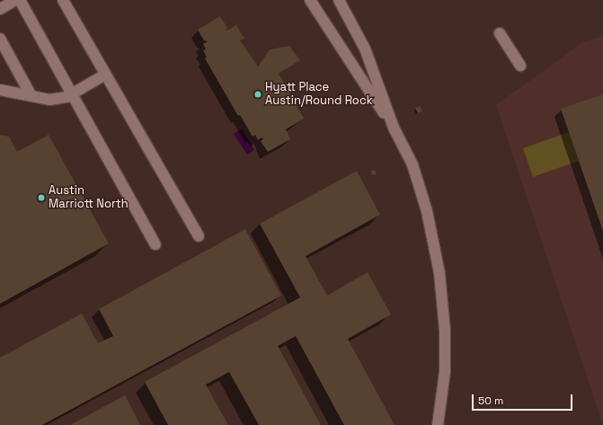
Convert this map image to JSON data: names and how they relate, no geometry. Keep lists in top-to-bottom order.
{
  "places": ["Hyatt Place Austin/Round Rock", "Austin Marriott North"],
  "scale_bar": "50 m"
}
